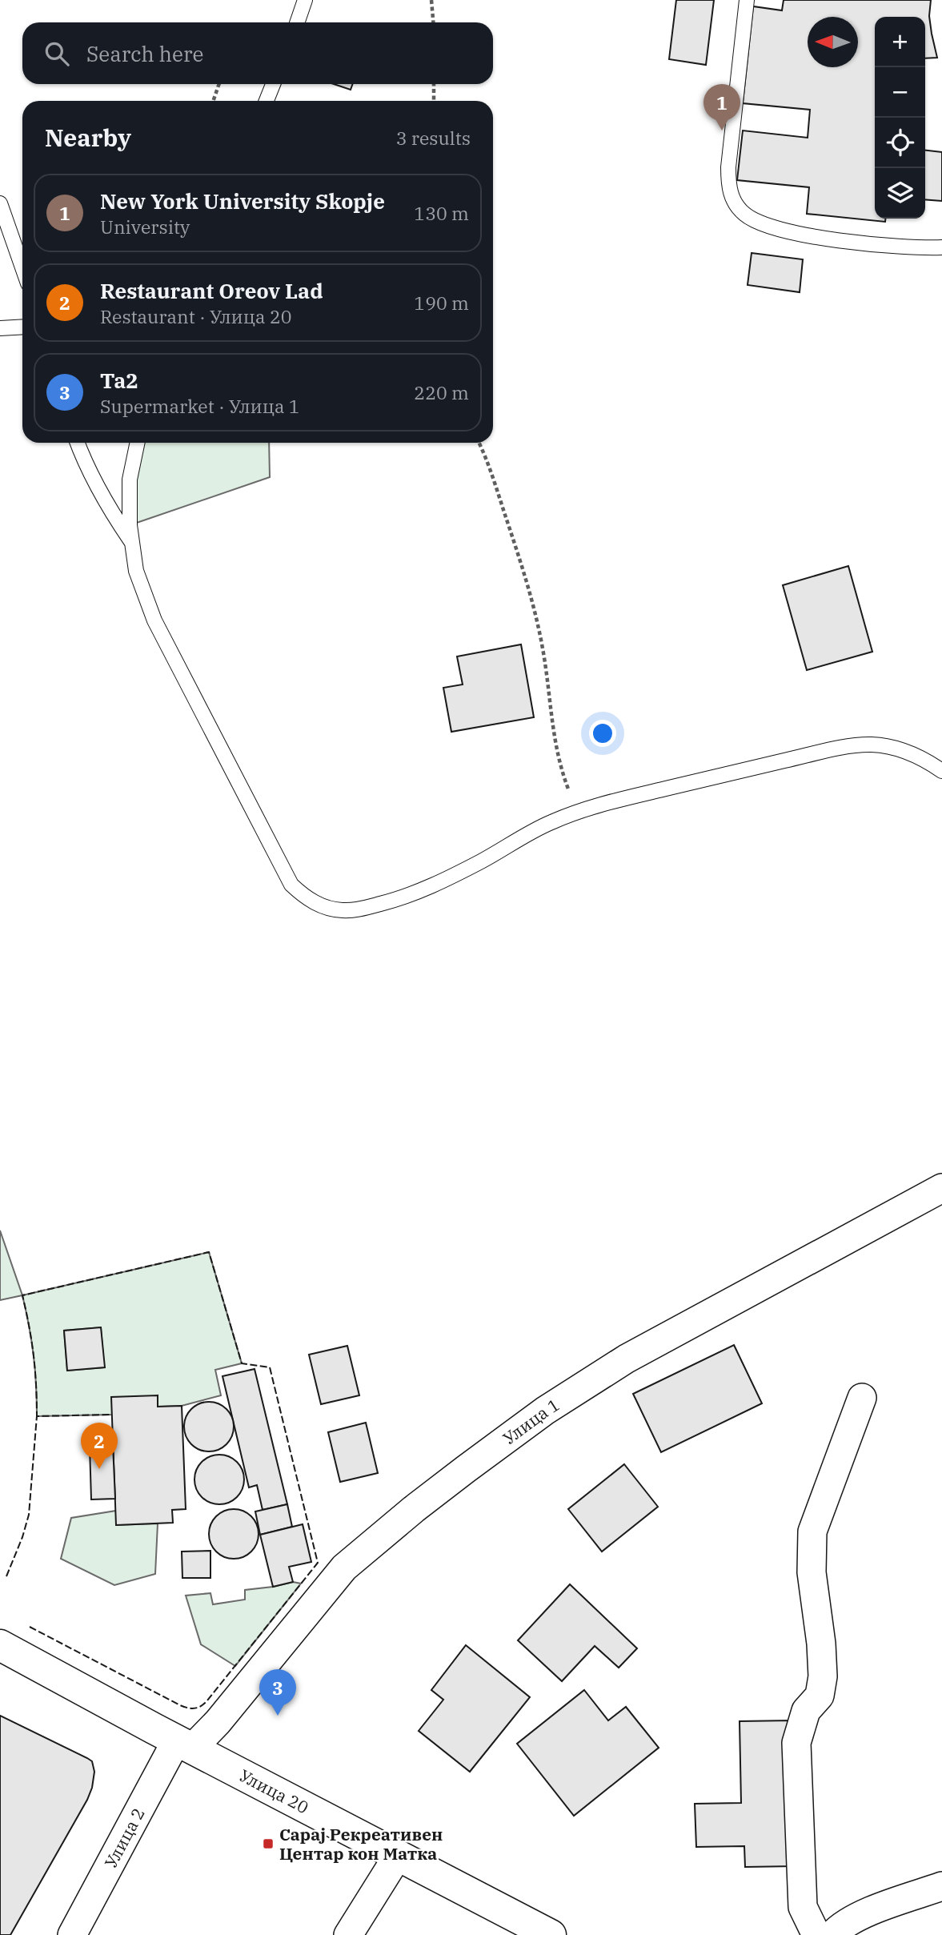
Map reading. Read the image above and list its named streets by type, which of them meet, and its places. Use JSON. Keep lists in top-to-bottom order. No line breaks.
{"streets":{"street":["Улица 1","Улица 20","Улица 2"]},"crossings":[["Улица 1","Улица 20"],["Улица 1","Улица 2"],["Улица 20","Улица 2"]],"places":{"transit":["Сарај Рекреативен Центар кон Матка"]},"north":"left","page":{"map_buttons":["+","−"],"search":"Search here","pins":["1","2","3"],"heading":["Nearby","3 results"],"list":[{"mark":"1","name":"New York University Skopje","note":"University","value":"130 m"},{"mark":"2","name":"Restaurant Oreov Lad","note":"Restaurant · Улица 20","value":"190 m"},{"mark":"3","name":"Ta2","note":"Supermarket · Улица 1","value":"220 m"}]}}
